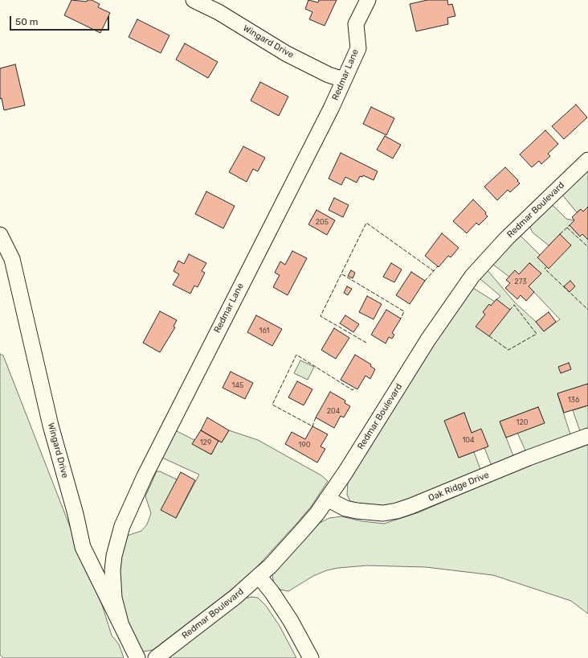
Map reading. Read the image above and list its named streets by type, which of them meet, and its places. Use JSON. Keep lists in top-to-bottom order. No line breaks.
{"streets":{"street":["Wingard Drive","Redmar Lane","Redmar Boulevard","Oak Ridge Drive"]},"crossings":[["Wingard Drive","Redmar Lane"],["Redmar Boulevard","Oak Ridge Drive"]],"house_numbers":["205","273","161","145","136","204","120","104","129","190"],"scale_bar":"50 m"}
